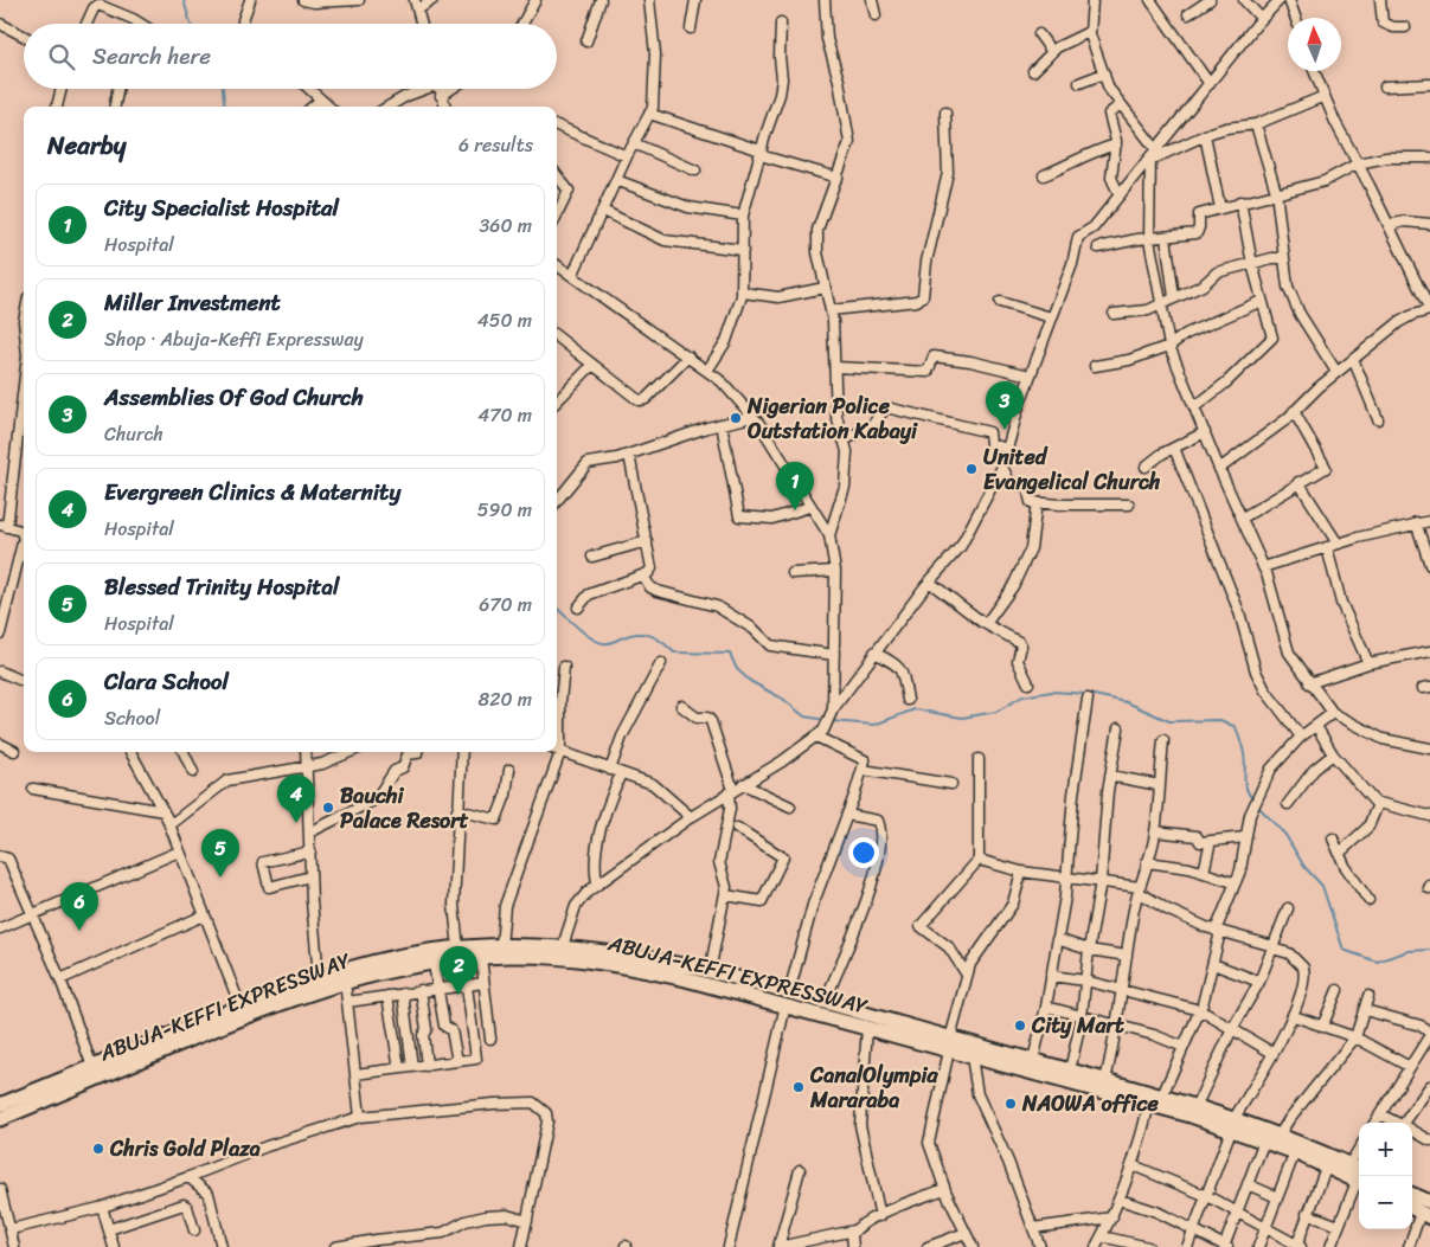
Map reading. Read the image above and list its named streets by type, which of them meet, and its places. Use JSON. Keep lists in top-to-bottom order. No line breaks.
{"streets":{"highway":["ABUJA-KEFFI EXPRESSWAY"]},"places":["Nigerian Police Outstation Kabayi","United Evangelical Church","Bauchi Palace Resort","City Mart","CanalOlympia Mararaba","NAOWA office","Chris Gold Plaza"],"north":"top","page":{"search":"Search here","heading":["Nearby","6 results"],"list":[{"mark":"1","name":"City Specialist Hospital","note":"Hospital","value":"360 m"},{"mark":"2","name":"Miller Investment","note":"Shop · Abuja-Keffi Expressway","value":"450 m"},{"mark":"3","name":"Assemblies Of God Church","note":"Church","value":"470 m"},{"mark":"4","name":"Evergreen Clinics & Maternity","note":"Hospital","value":"590 m"},{"mark":"5","name":"Blessed Trinity Hospital","note":"Hospital","value":"670 m"},{"mark":"6","name":"Clara School","note":"School","value":"820 m"}],"pins":["3","1","4","5","6","2"],"map_buttons":["+","−"]}}
